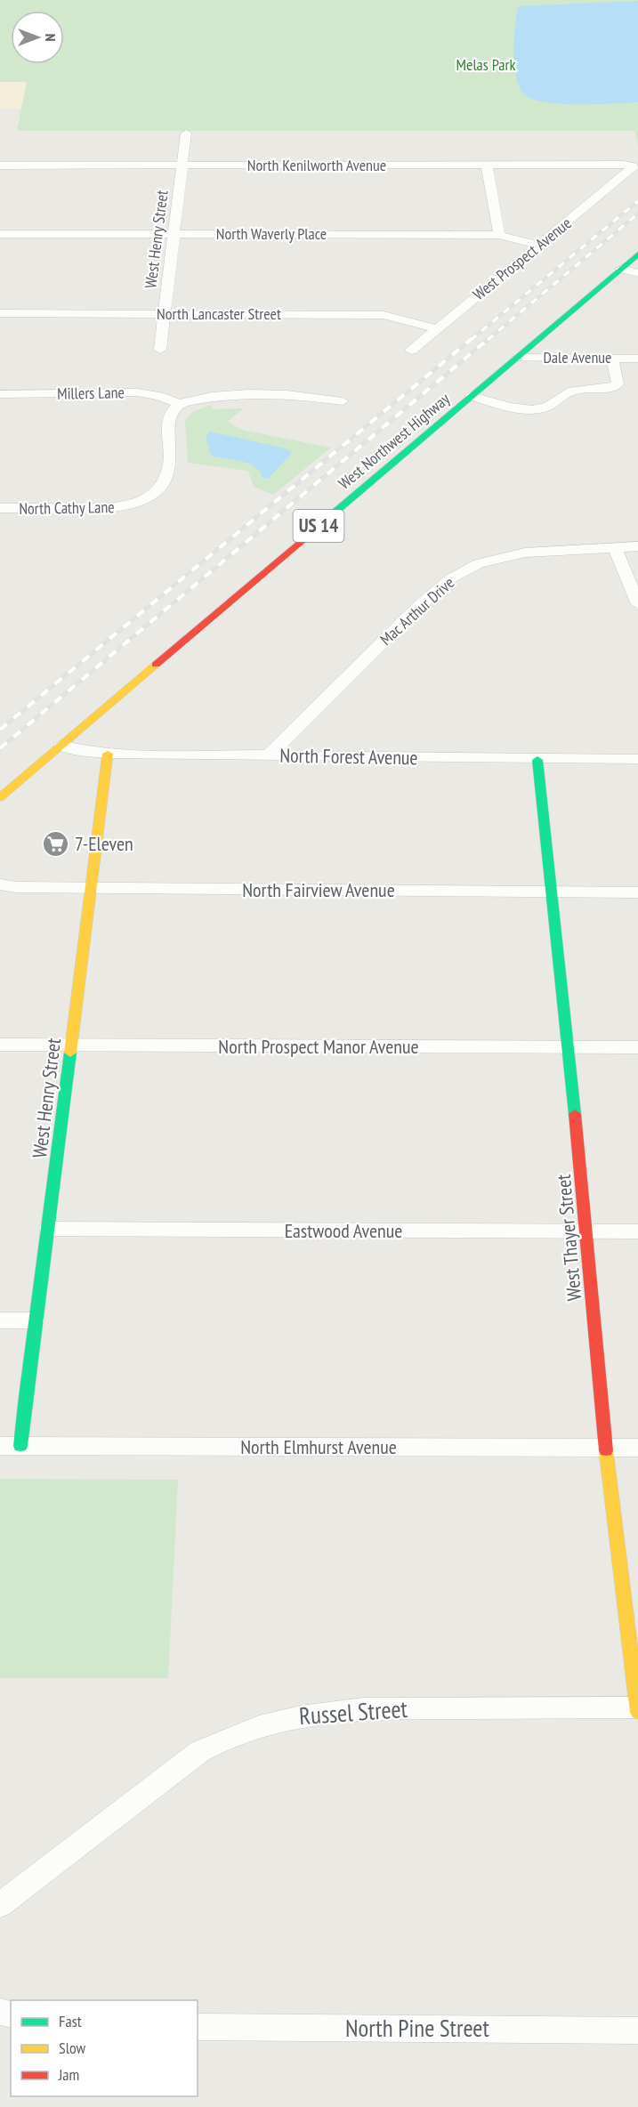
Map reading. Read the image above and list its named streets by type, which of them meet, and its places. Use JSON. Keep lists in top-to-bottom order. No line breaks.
{"streets":{"street":["North Kenilworth Avenue","North Waverly Place","West Henry Street","West Prospect Avenue","North Lancaster Street","Dale Avenue","Millers Lane","West Northwest Highway","North Cathy Lane","US 14","Mac Arthur Drive","North Forest Avenue","North Fairview Avenue","North Prospect Manor Avenue","Eastwood Avenue","West Thayer Street","North Elmhurst Avenue","Russel Street","North Pine Street"]},"crossings":[["North Kenilworth Avenue","West Henry Street"],["North Kenilworth Avenue","West Prospect Avenue"],["North Waverly Place","West Henry Street"],["North Waverly Place","West Prospect Avenue"],["West Henry Street","North Lancaster Street"],["West Henry Street","North Forest Avenue"],["West Henry Street","North Fairview Avenue"],["West Henry Street","North Prospect Manor Avenue"],["West Henry Street","Eastwood Avenue"],["West Henry Street","North Elmhurst Avenue"],["West Prospect Avenue","North Lancaster Street"],["Dale Avenue","West Northwest Highway"],["Millers Lane","North Cathy Lane"],["West Northwest Highway","North Forest Avenue"],["Mac Arthur Drive","North Forest Avenue"],["North Forest Avenue","West Thayer Street"],["North Fairview Avenue","West Thayer Street"],["North Prospect Manor Avenue","West Thayer Street"],["Eastwood Avenue","West Thayer Street"],["West Thayer Street","North Elmhurst Avenue"],["West Thayer Street","Russel Street"]],"parks":["Melas Park"],"places":{"supermarket":["7-Eleven"]},"legend":["Fast","Slow","Jam"],"north":"right"}
